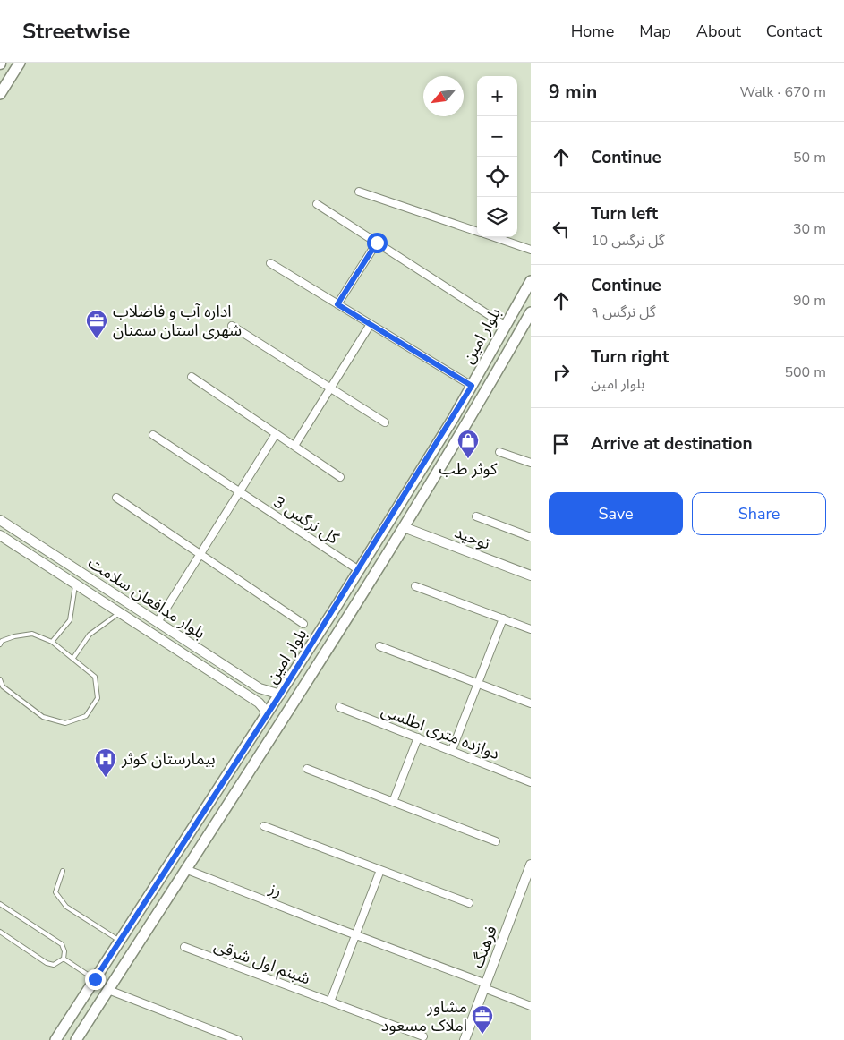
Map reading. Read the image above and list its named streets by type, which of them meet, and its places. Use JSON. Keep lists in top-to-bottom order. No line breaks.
{"streets":{"main road":["بلوار امین"],"street":["گل نرگس 3","توحید","بلوار مدافعان سلامت","دوازده متری اطلسی","رز","فرهنگ","شبنم اول شرقی"]},"crossings":[["بلوار امین","گل نرگس 3"],["بلوار امین","توحید"],["بلوار امین","بلوار مدافعان سلامت"],["بلوار امین","رز"],["رز","فرهنگ"]],"places":{"office":["اداره آب و فاضلاب شهری استان سمنان","مشاور املاک مسعود"],"shop":["کوثر طب"],"hospital":["بیمارستان کوثر"]},"north":"bottom left","page":{"header":"Streetwise","nav":["Home","Map","About","Contact"],"heading":["9 min","Walk · 670 m"],"map_buttons":["+","−"],"list":[["Continue","50 m"],["Turn left","گل نرگس 10","30 m"],["Continue","گل نرگس ۹","90 m"],["Turn right","بلوار امین","500 m"],"Arrive at destination"],"buttons":["Save","Share"]}}
